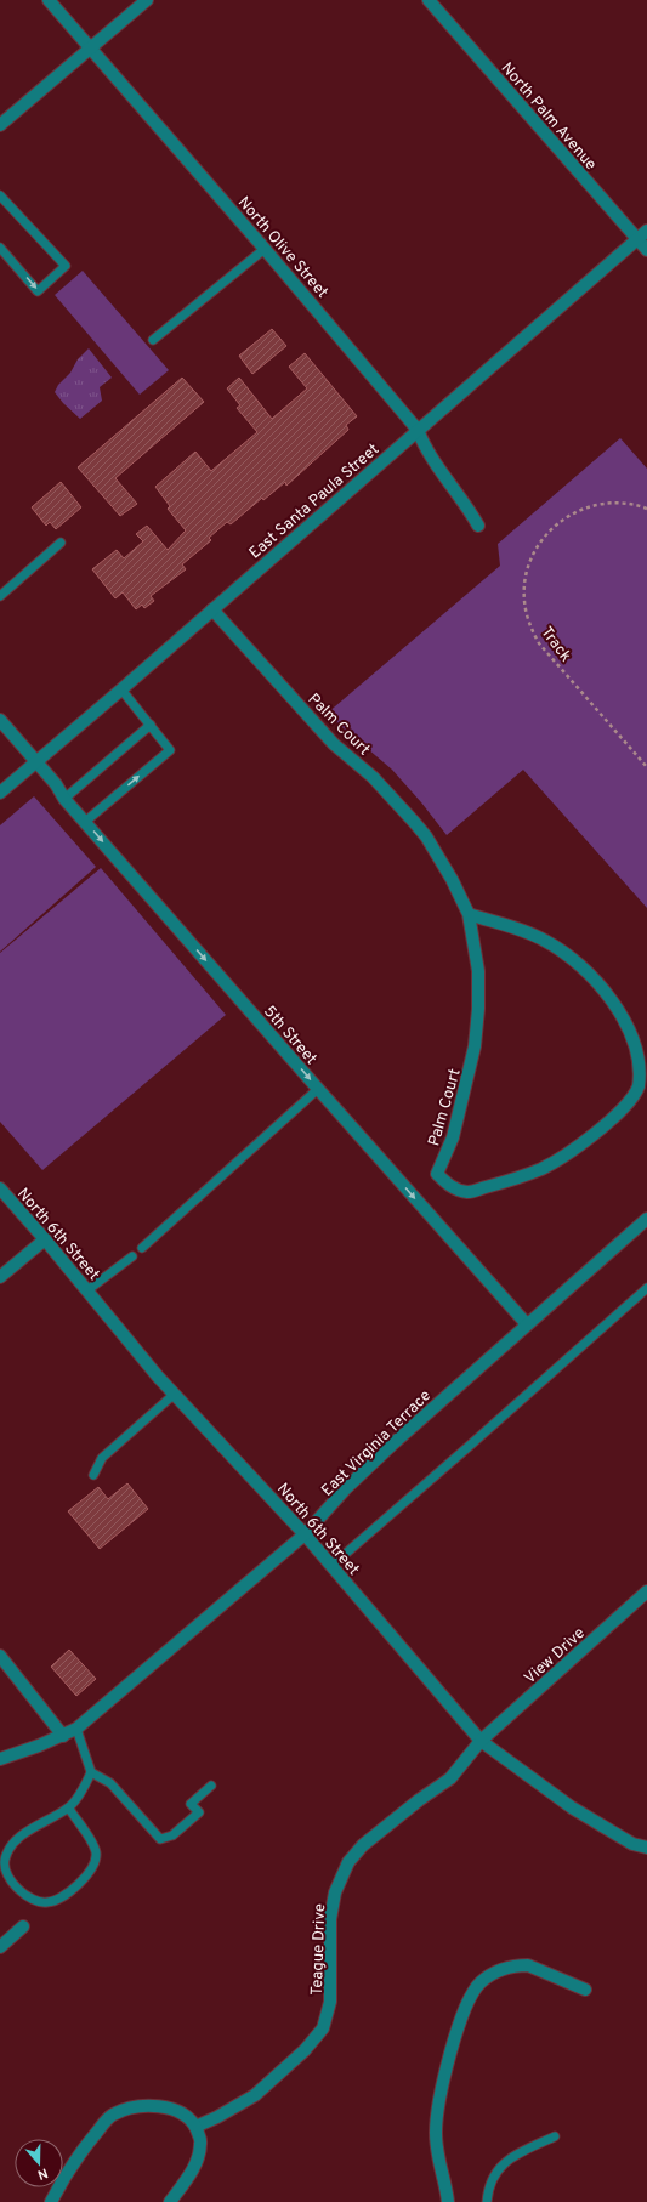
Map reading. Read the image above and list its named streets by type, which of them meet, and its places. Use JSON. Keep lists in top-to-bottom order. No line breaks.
{"streets":{"street":["North Palm Avenue","North Olive Street","East Santa Paula Street","Palm Court","5th Street","North 6th Street","East Virginia Terrace","View Drive","Teague Drive"],"path":["Track"]},"crossings":[["North Palm Avenue","East Santa Paula Street"],["North Olive Street","East Santa Paula Street"],["East Santa Paula Street","Palm Court"],["East Santa Paula Street","5th Street"],["5th Street","East Virginia Terrace"],["North 6th Street","East Virginia Terrace"],["North 6th Street","View Drive"],["North 6th Street","Teague Drive"],["View Drive","Teague Drive"]],"one_way":["5th Street"],"north":"bottom"}
